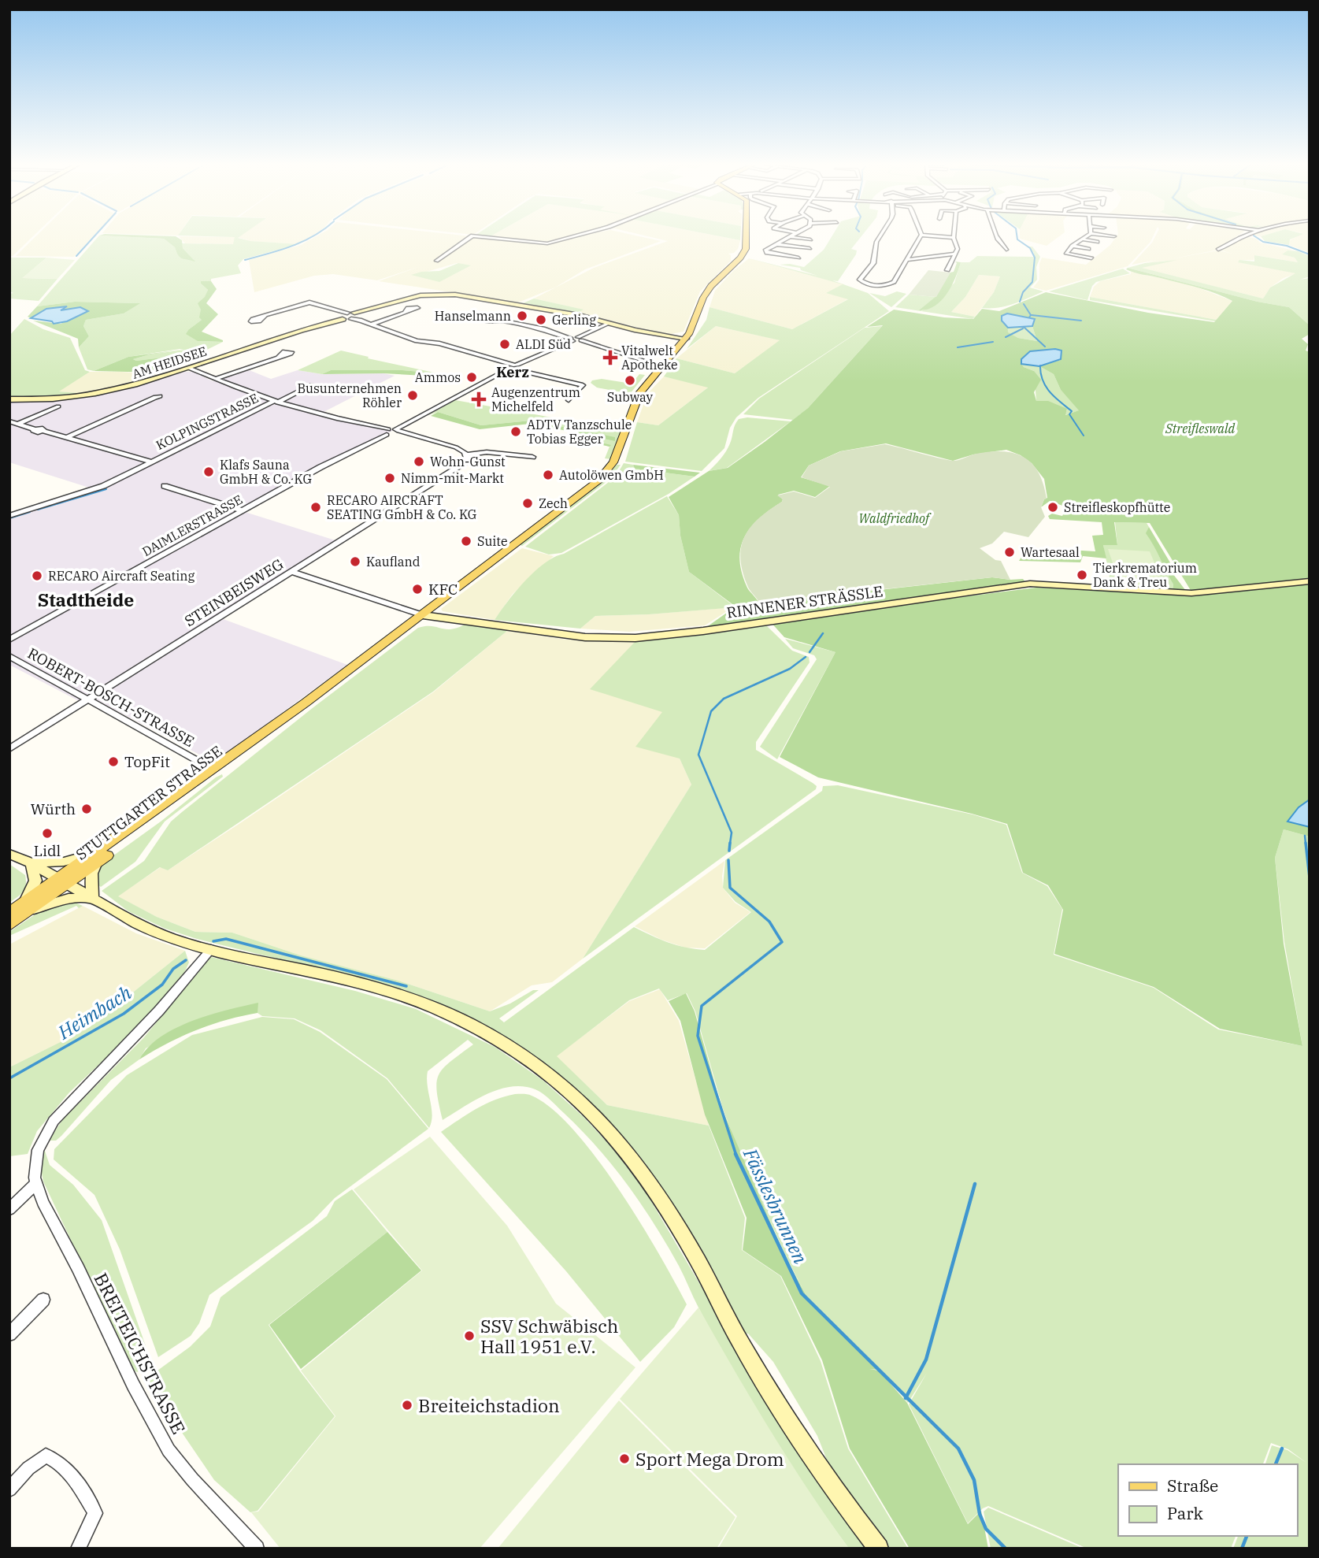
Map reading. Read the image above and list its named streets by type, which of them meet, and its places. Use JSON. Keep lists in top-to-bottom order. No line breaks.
{"streets":{"main road":["AM HEIDSEE","RINNENER STRÄSSLE","STUTTGARTER STRASSE"],"street":["KOLPINGSTRASSE","DAIMLERSTRASSE","STEINBEISWEG","ROBERT-BOSCH-STRASSE","BREITEICHSTRASSE"]},"crossings":[["STEINBEISWEG","ROBERT-BOSCH-STRASSE"],["RINNENER STRÄSSLE","STUTTGARTER STRASSE"]],"districts":["Kerz","Stadtheide"],"water":["Heimbach","Fässlesbrunnen"],"parks":["Streifleswald","Waldfriedhof"],"places":{"other":["Hanselmann","Gerling","ALDI Süd","Ammos","Subway","Busunternehmen Röhler","ADTV Tanzschule Tobias Egger","Wohn-Gunst","Klafs Sauna GmbH & Co. KG","Autolöwen GmbH","Nimm-mit-Markt","Zech","RECARO AIRCRAFT SEATING GmbH & Co. KG","Streifleskopfhütte","Suite","Wartesaal","Kaufland","Tierkrematorium Dank & Treu","RECARO Aircraft Seating","KFC","TopFit","Würth","Lidl","SSV Schwäbisch Hall 1951 e.V.","Breiteichstadion","Sport Mega Drom"],"health":["Vitalwelt Apotheke","Augenzentrum Michelfeld"]},"legend":["Straße","Park"]}
